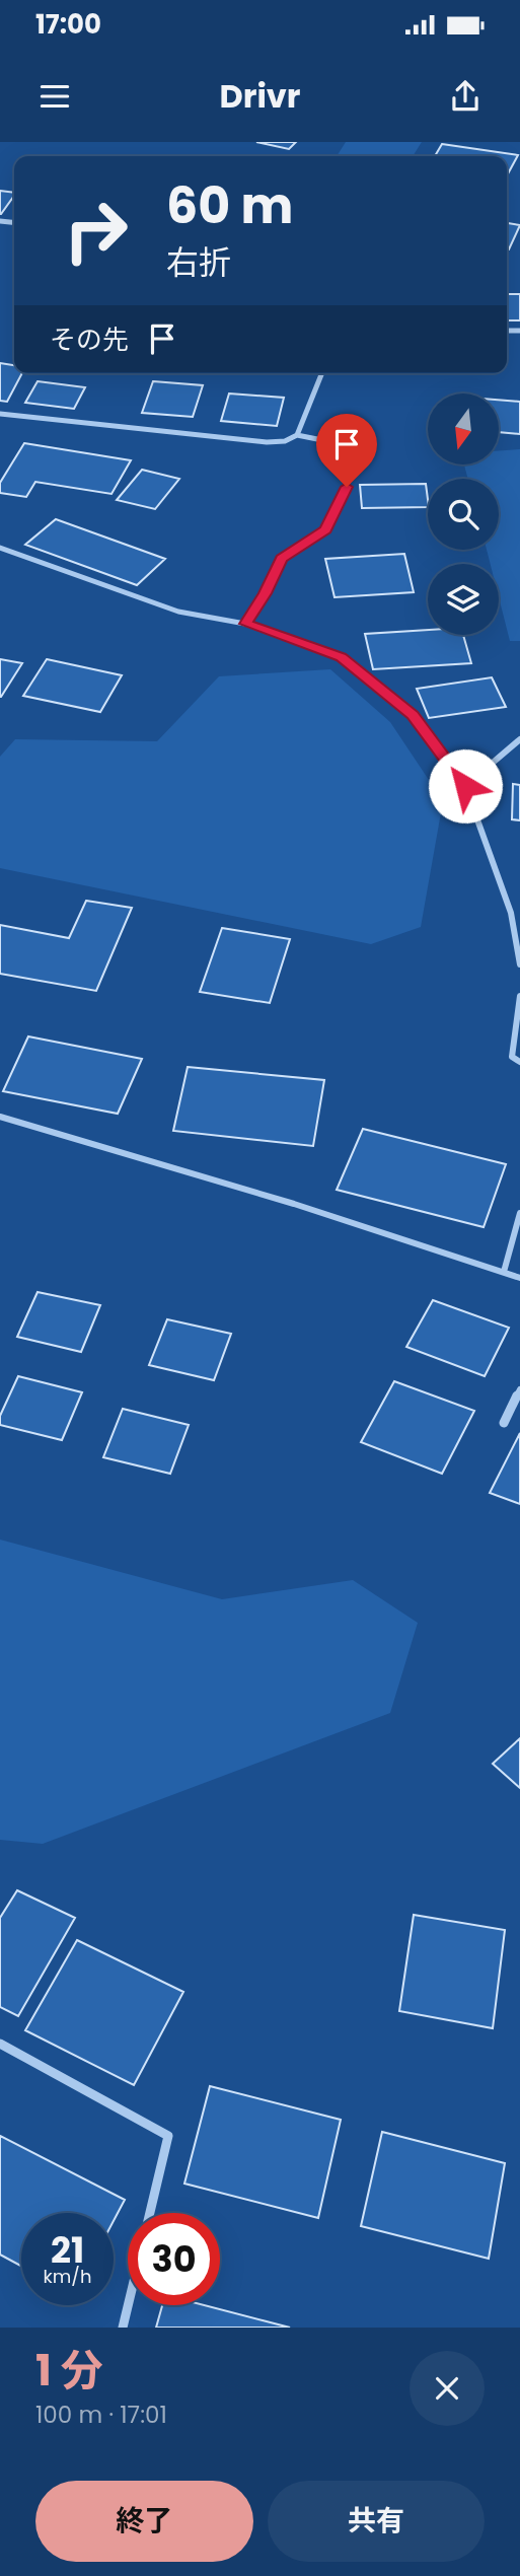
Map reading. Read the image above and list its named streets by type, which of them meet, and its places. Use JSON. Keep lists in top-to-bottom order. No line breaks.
{"north":"bottom","page":{"status":"17:00","header":"Drivr","turn":["60 m","右折"],"then":"その先","speed":"21 km/h","limit":"30","heading":["1 分","100 m · 17:01"],"buttons":["終了","共有"]}}
